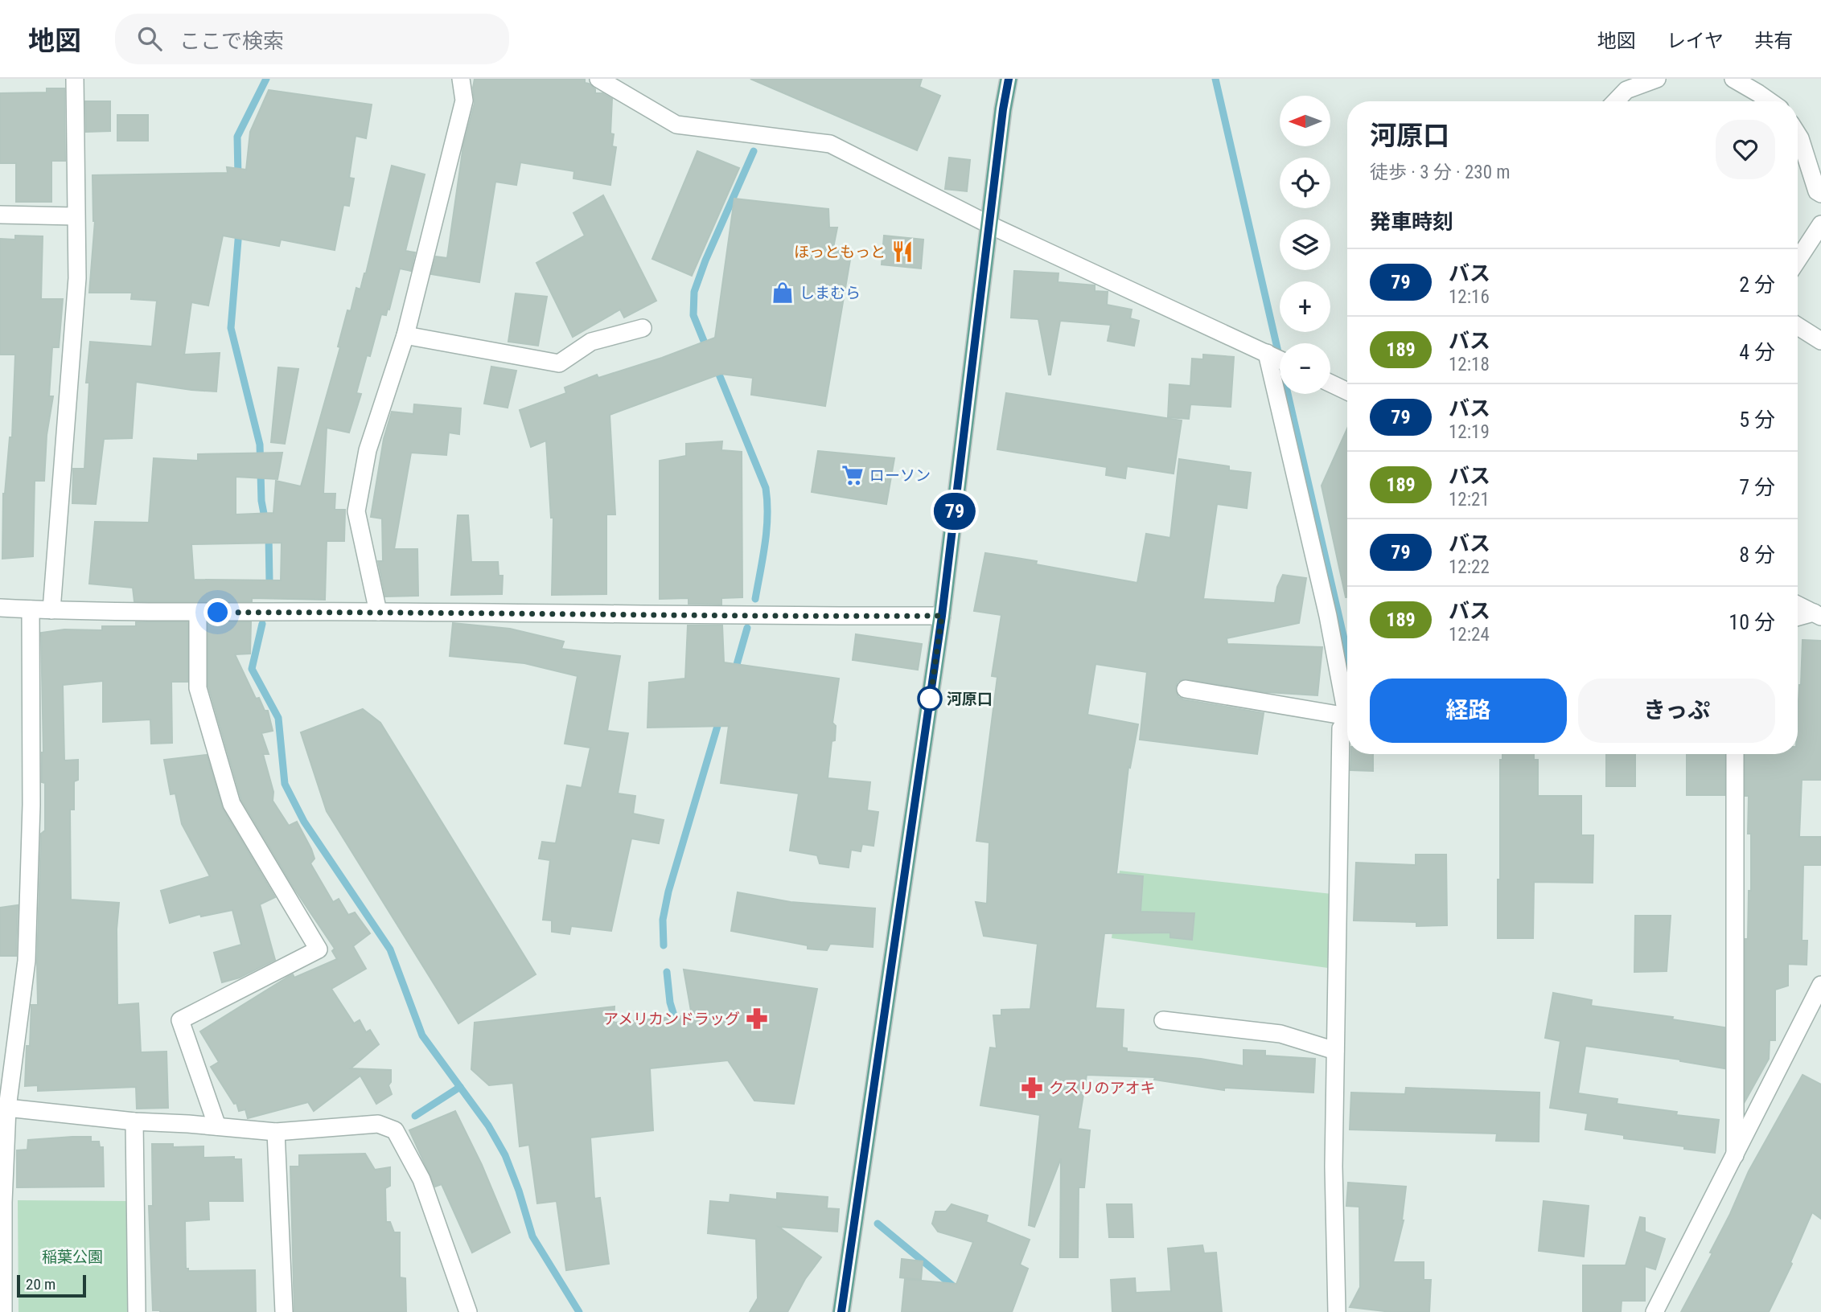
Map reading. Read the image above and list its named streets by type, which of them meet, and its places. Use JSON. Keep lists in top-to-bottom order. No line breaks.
{"parks":["稲葉公園"],"places":{"restaurant":["ほっともっと"],"shop":["しまむら"],"supermarket":["ローソン"],"other":["河原口"],"pharmacy":["アメリカンドラッグ","クスリのアオキ"]},"lines":["bus line 79"],"scale_bar":"20 m","north":"left","page":{"header":"地図","search":"ここで検索","nav":["地図","レイヤ","共有"],"on_map":"79","map_buttons":["+","−"],"heading":[["河原口","徒歩 · 3 分 · 230 m"],"発車時刻"],"list":[{"mark":"79","name":"バス","note":"12:16","value":"2 分"},{"mark":"189","name":"バス","note":"12:18","value":"4 分"},{"mark":"79","name":"バス","note":"12:19","value":"5 分"},{"mark":"189","name":"バス","note":"12:21","value":"7 分"},{"mark":"79","name":"バス","note":"12:22","value":"8 分"},{"mark":"189","name":"バス","note":"12:24","value":"10 分"}],"buttons":["経路","きっぷ"],"scale":"20 m"}}
